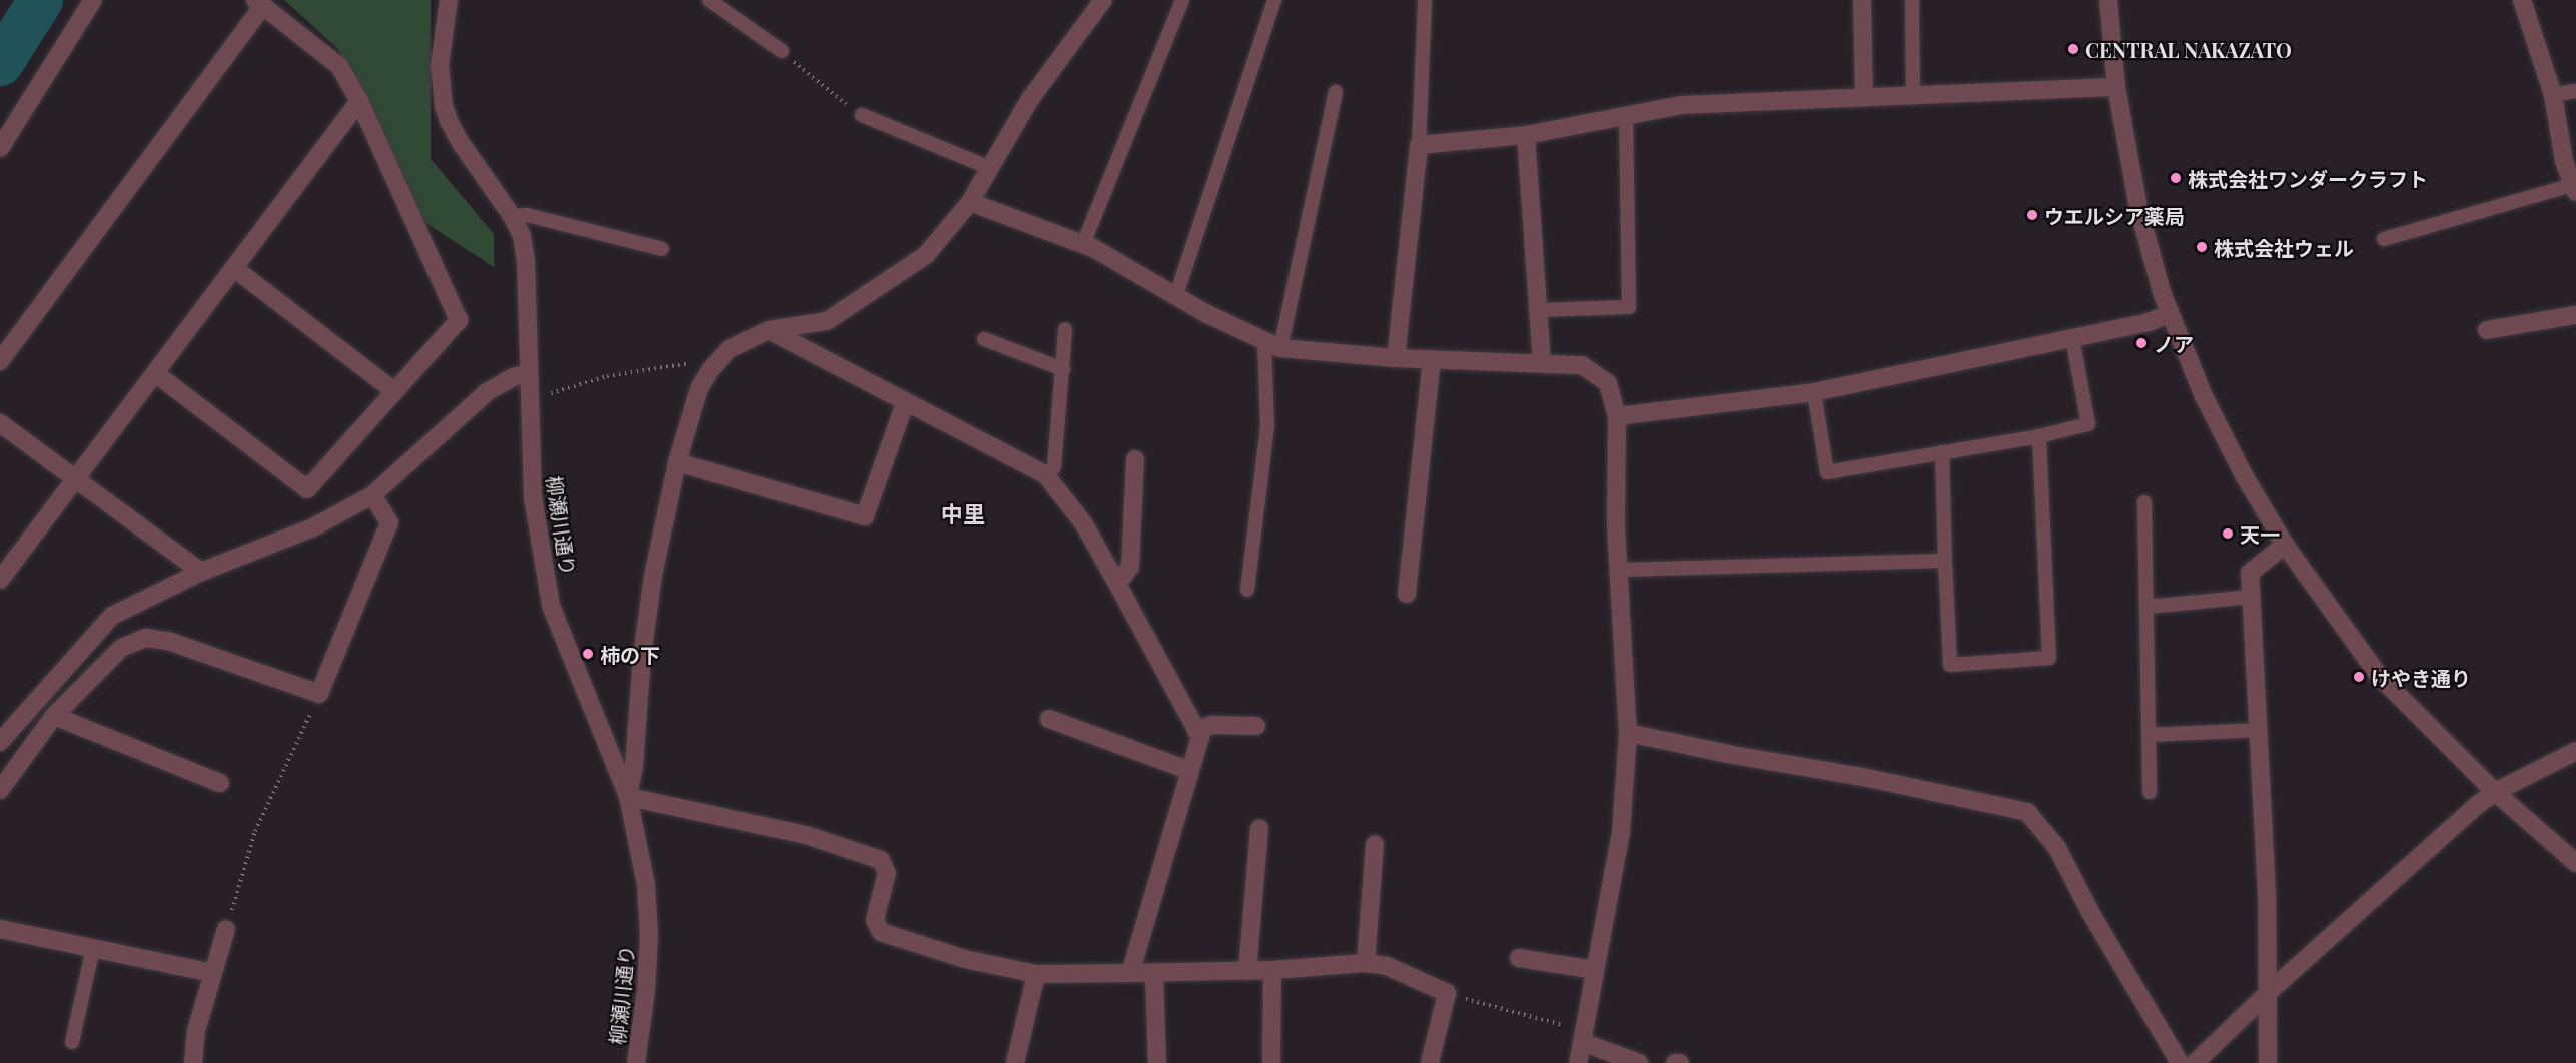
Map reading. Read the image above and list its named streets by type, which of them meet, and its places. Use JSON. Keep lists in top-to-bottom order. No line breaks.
{"streets":{"street":["柳瀬川通り"]},"districts":["中里"],"places":["CENTRAL NAKAZATO","株式会社ワンダークラフト","ウエルシア薬局","株式会社ウェル","ノア","天一","柿の下","けやき通り"]}
